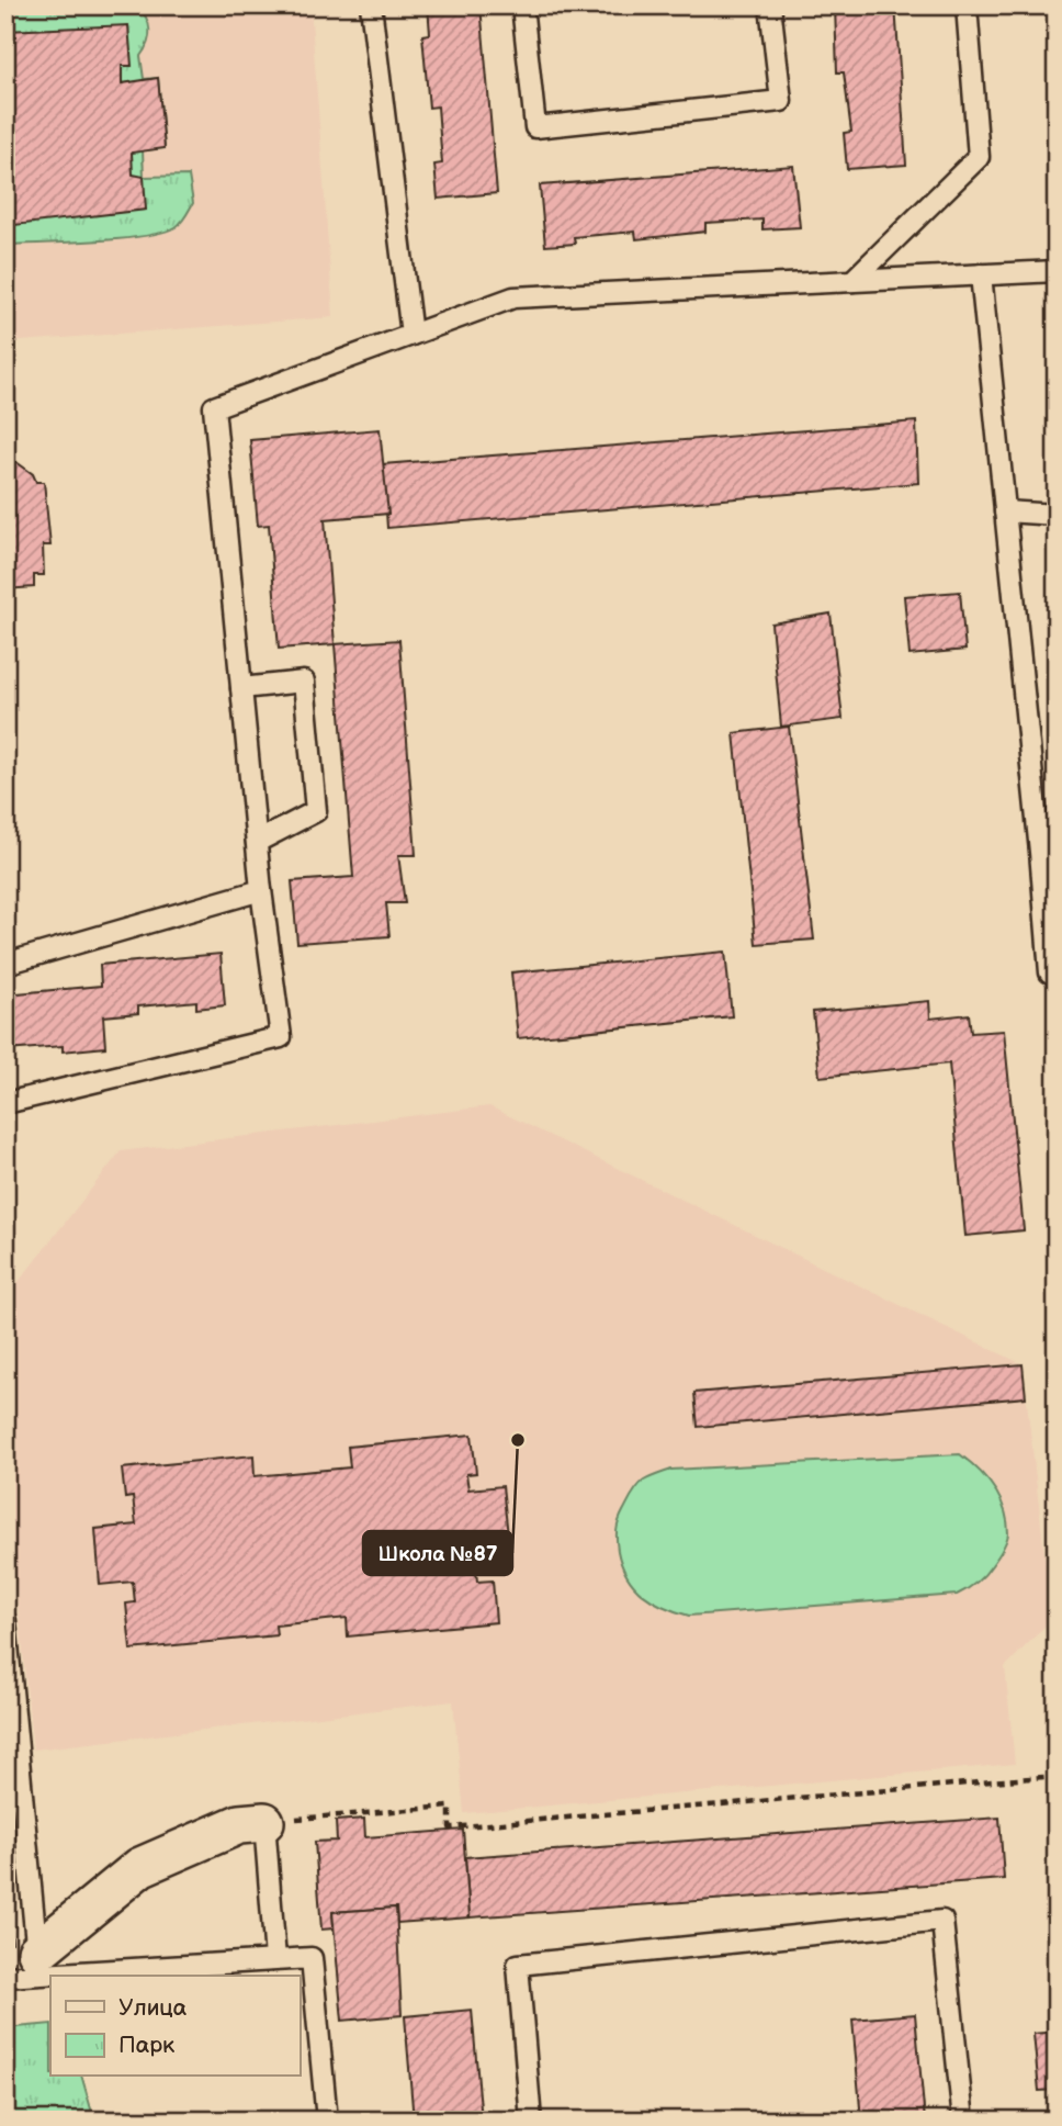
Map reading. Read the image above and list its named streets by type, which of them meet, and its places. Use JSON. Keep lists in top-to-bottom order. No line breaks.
{"places":["Школа №87"],"legend":["Улица","Парк"]}
